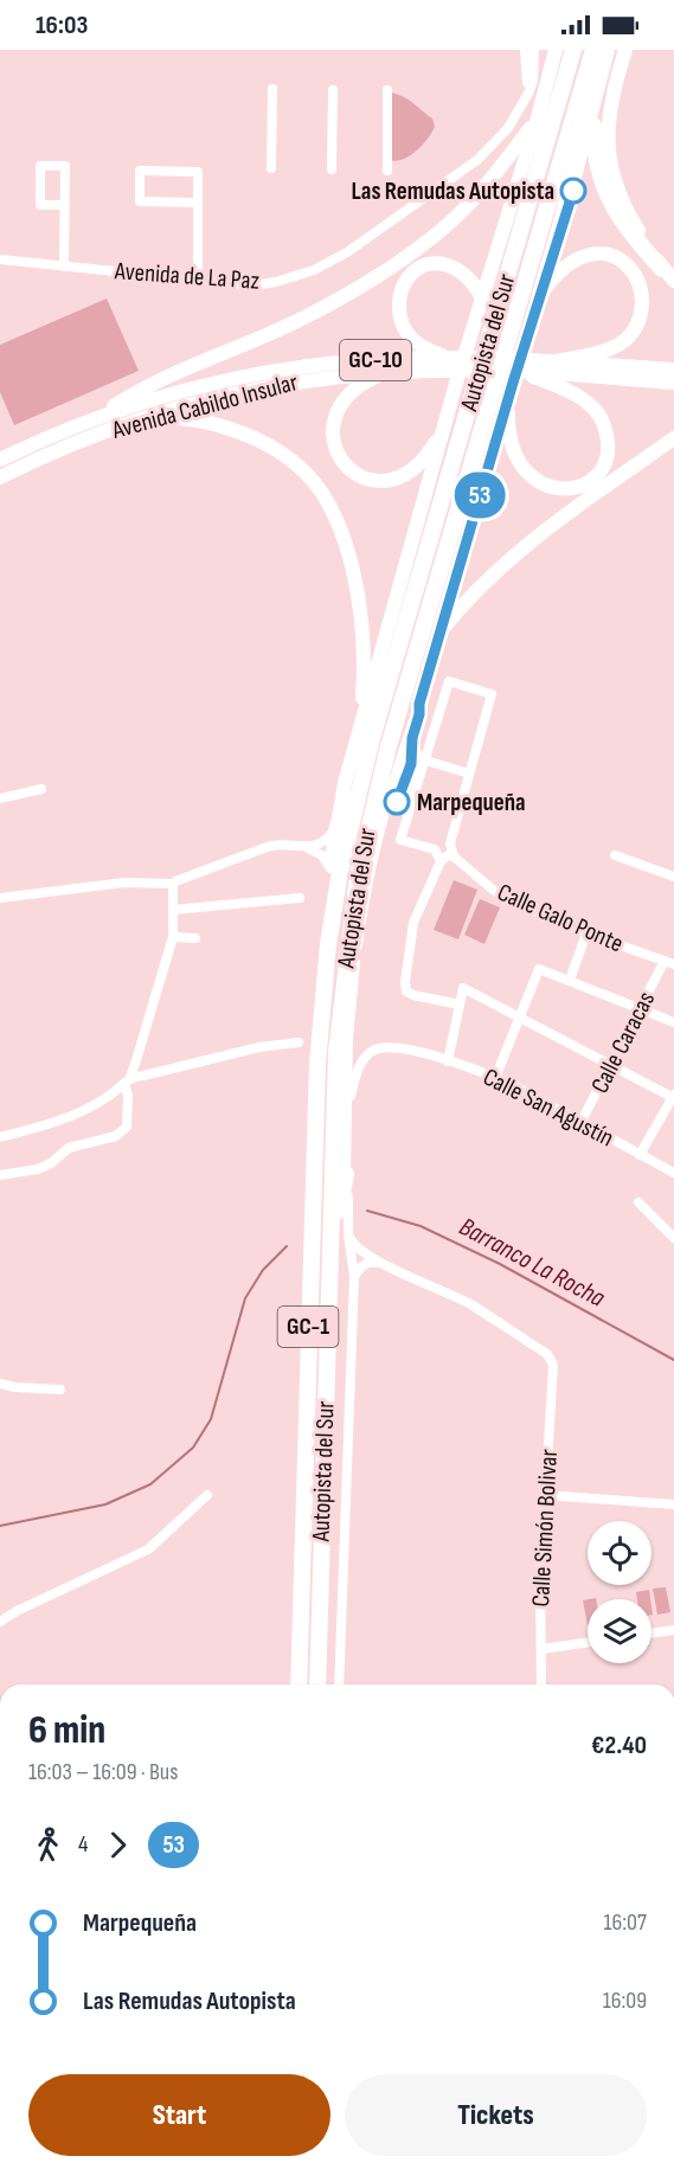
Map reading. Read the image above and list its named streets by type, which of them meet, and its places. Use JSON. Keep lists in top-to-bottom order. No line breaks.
{"streets":{"highway":["Autopista del Sur","GC-1"],"main road":["GC-10","Avenida Cabildo Insular"],"street":["Avenida de La Paz","Calle Galo Ponte","Calle Caracas","Calle San Agustín","Calle Simón Bolivar"]},"crossings":[["Autopista del Sur","Avenida Cabildo Insular"],["Calle Galo Ponte","Calle Caracas"],["Calle Caracas","Calle San Agustín"]],"water":["Barranco La Rocha"],"places":["Las Remudas Autopista","Marpequeña"],"lines":["bus line 53"],"page":{"status":"16:03","on_map":"53","heading":["6 min","16:03 – 16:09 · Bus","€2.40"],"legs":["4","53"],"list":[{"name":"Marpequeña","value":"16:07"},{"name":"Las Remudas Autopista","value":"16:09"}],"buttons":["Start","Tickets"]}}
